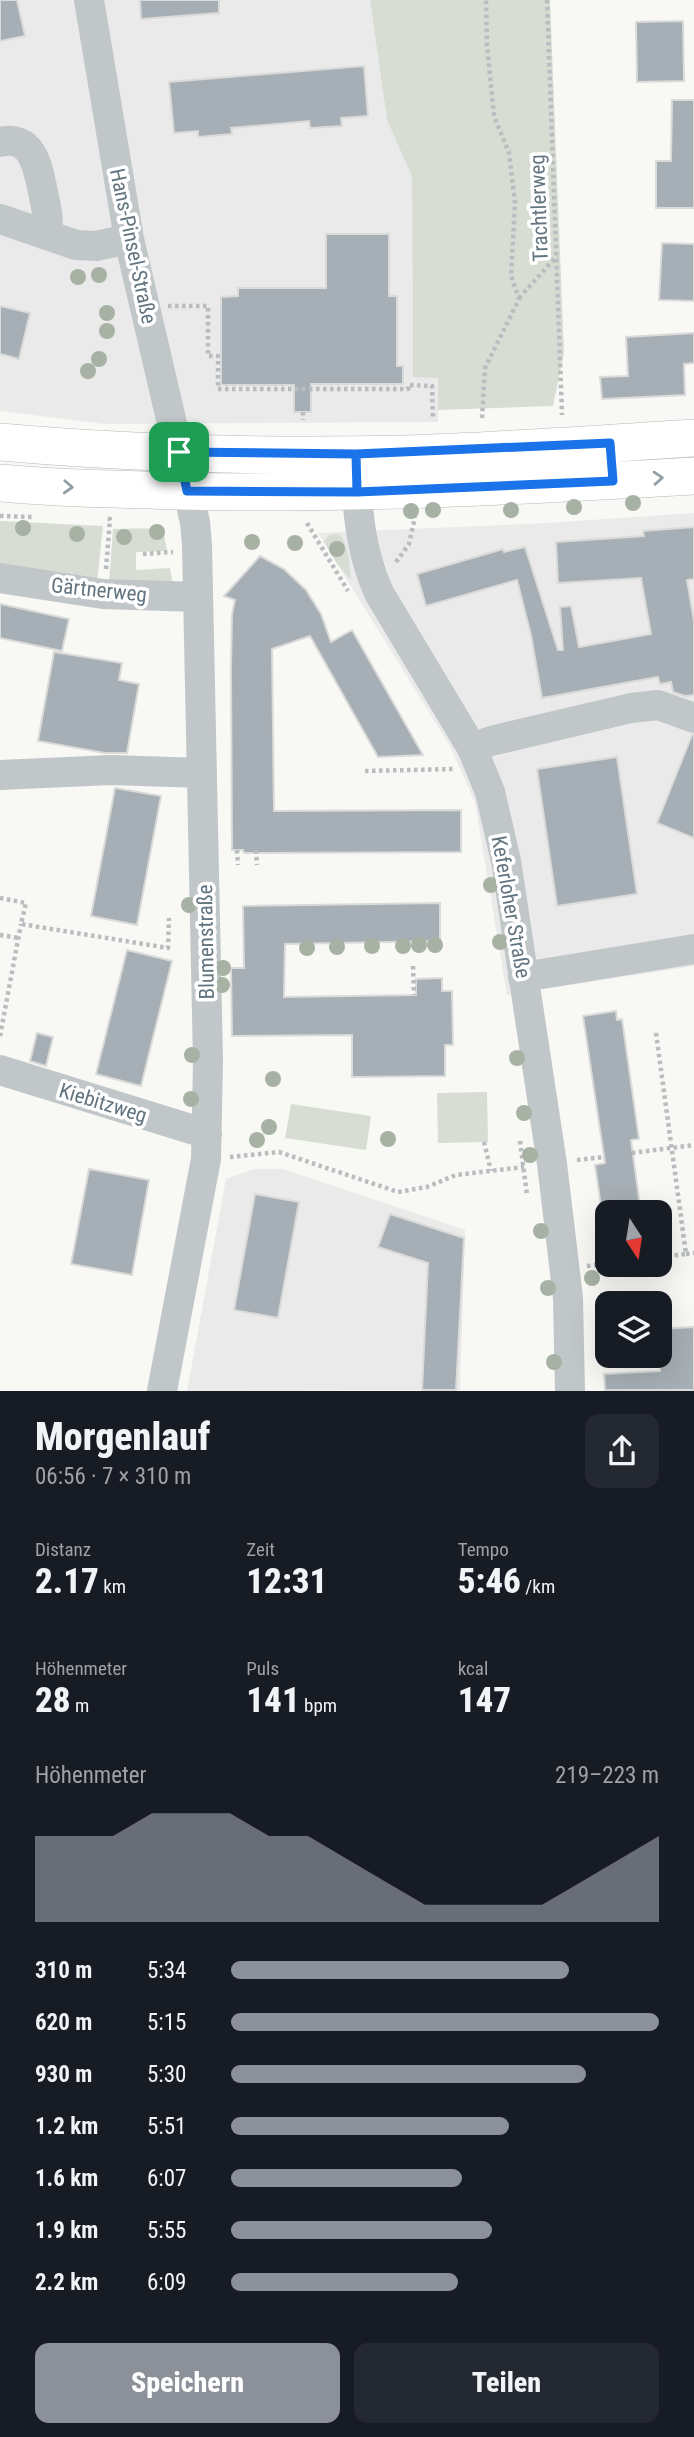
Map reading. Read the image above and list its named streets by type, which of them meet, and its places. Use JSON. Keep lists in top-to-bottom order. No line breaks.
{"streets":{"street":["Hans-Pinsel-Straße","Gärtnerweg","Keferloher Straße","Blumenstraße","Kiebitzweg"],"path":["Trachtlerweg"]},"crossings":[["Hans-Pinsel-Straße","Blumenstraße"],["Gärtnerweg","Blumenstraße"],["Blumenstraße","Kiebitzweg"]],"north":"bottom","page":{"heading":["Morgenlauf","06:56 · 7 × 310 m"],"stats":[["Distanz","2.17 km"],["Zeit","12:31"],["Tempo","5:46 /km"],["Höhenmeter","28 m"],["Puls","141 bpm"],["kcal","147"]],"chart":["Höhenmeter","219–223 m"],"list":[{"name":"310 m","note":"5:34"},{"name":"620 m","note":"5:15"},{"name":"930 m","note":"5:30"},{"name":"1.2 km","note":"5:51"},{"name":"1.6 km","note":"6:07"},{"name":"1.9 km","note":"5:55"},{"name":"2.2 km","note":"6:09"}],"buttons":["Speichern","Teilen"]}}
